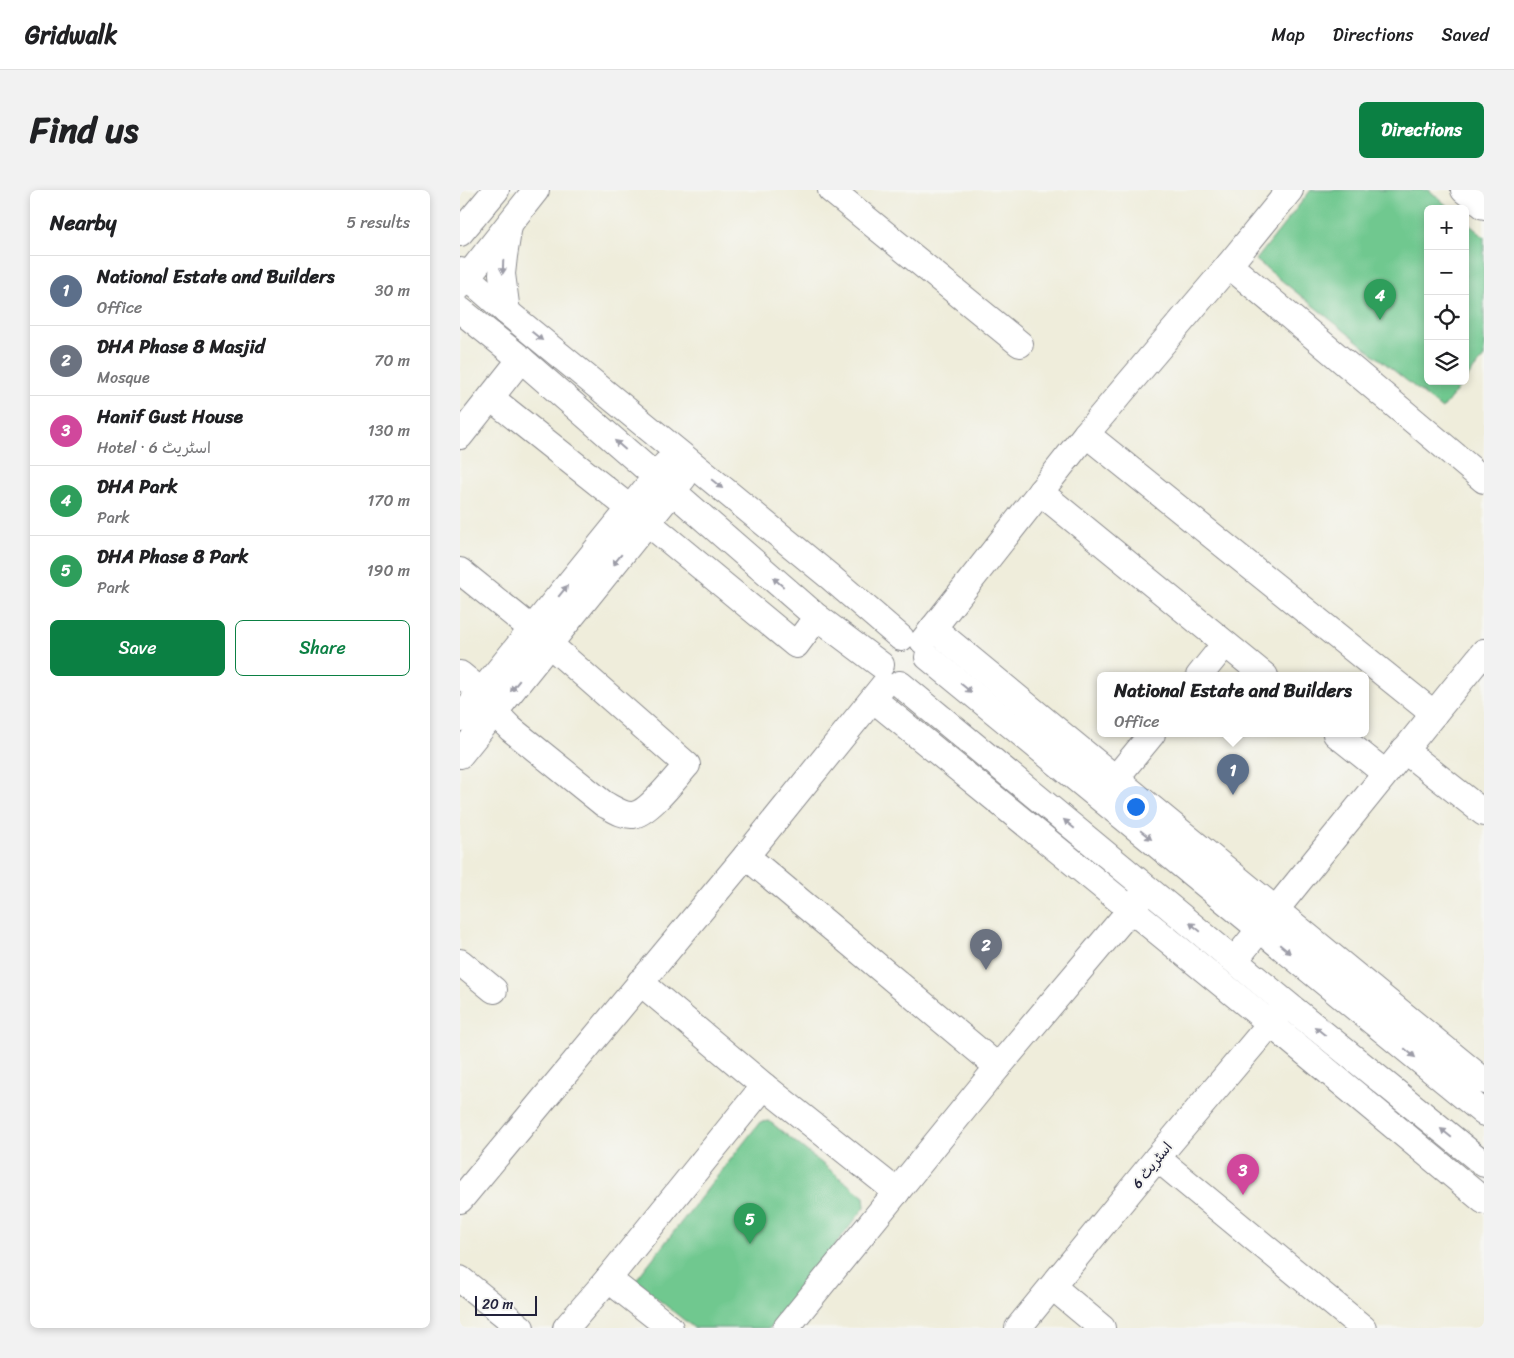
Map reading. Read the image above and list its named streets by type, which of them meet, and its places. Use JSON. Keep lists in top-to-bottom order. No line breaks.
{"streets":{"street":["اسٹریٹ 6"]},"scale_bar":"20 m","page":{"header":"Gridwalk","nav":["Map","Directions","Saved"],"title":"Find us","buttons":["Directions",["Save","Share"]],"heading":["Nearby","5 results"],"map_buttons":["+","−"],"list":[{"mark":"1","name":"National Estate and Builders","note":"Office","value":"30 m"},{"mark":"2","name":"DHA Phase 8 Masjid","note":"Mosque","value":"70 m"},{"mark":"3","name":"Hanif Gust House","note":"Hotel · اسٹریٹ 6","value":"130 m"},{"mark":"4","name":"DHA Park","note":"Park","value":"170 m"},{"mark":"5","name":"DHA Phase 8 Park","note":"Park","value":"190 m"}],"pins":["4","1","2","3","5"],"popup":["National Estate and Builders","Office"],"scale":"20 m"}}
